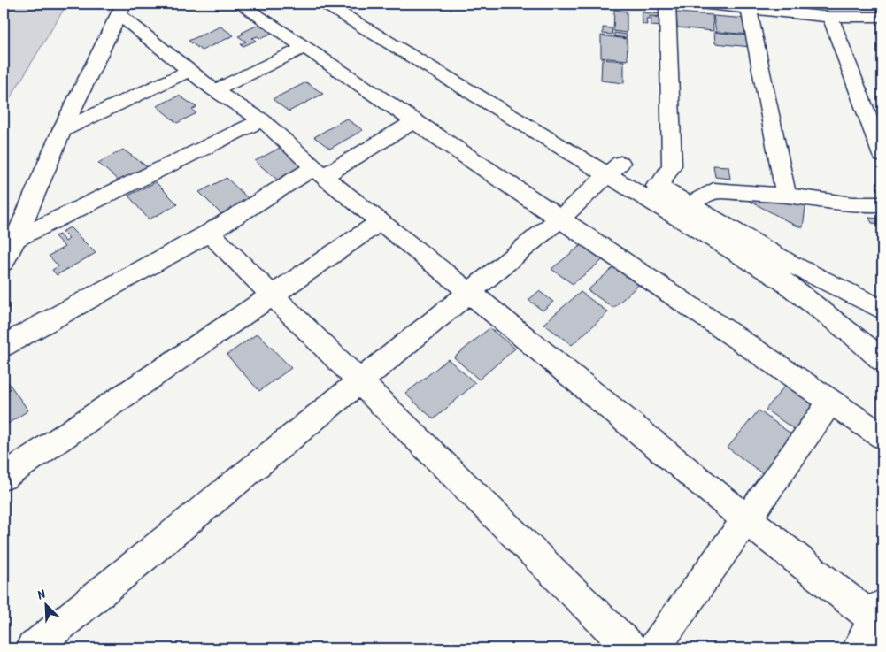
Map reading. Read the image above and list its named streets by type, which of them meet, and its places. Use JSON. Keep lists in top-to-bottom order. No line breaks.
{"north":"top left"}
